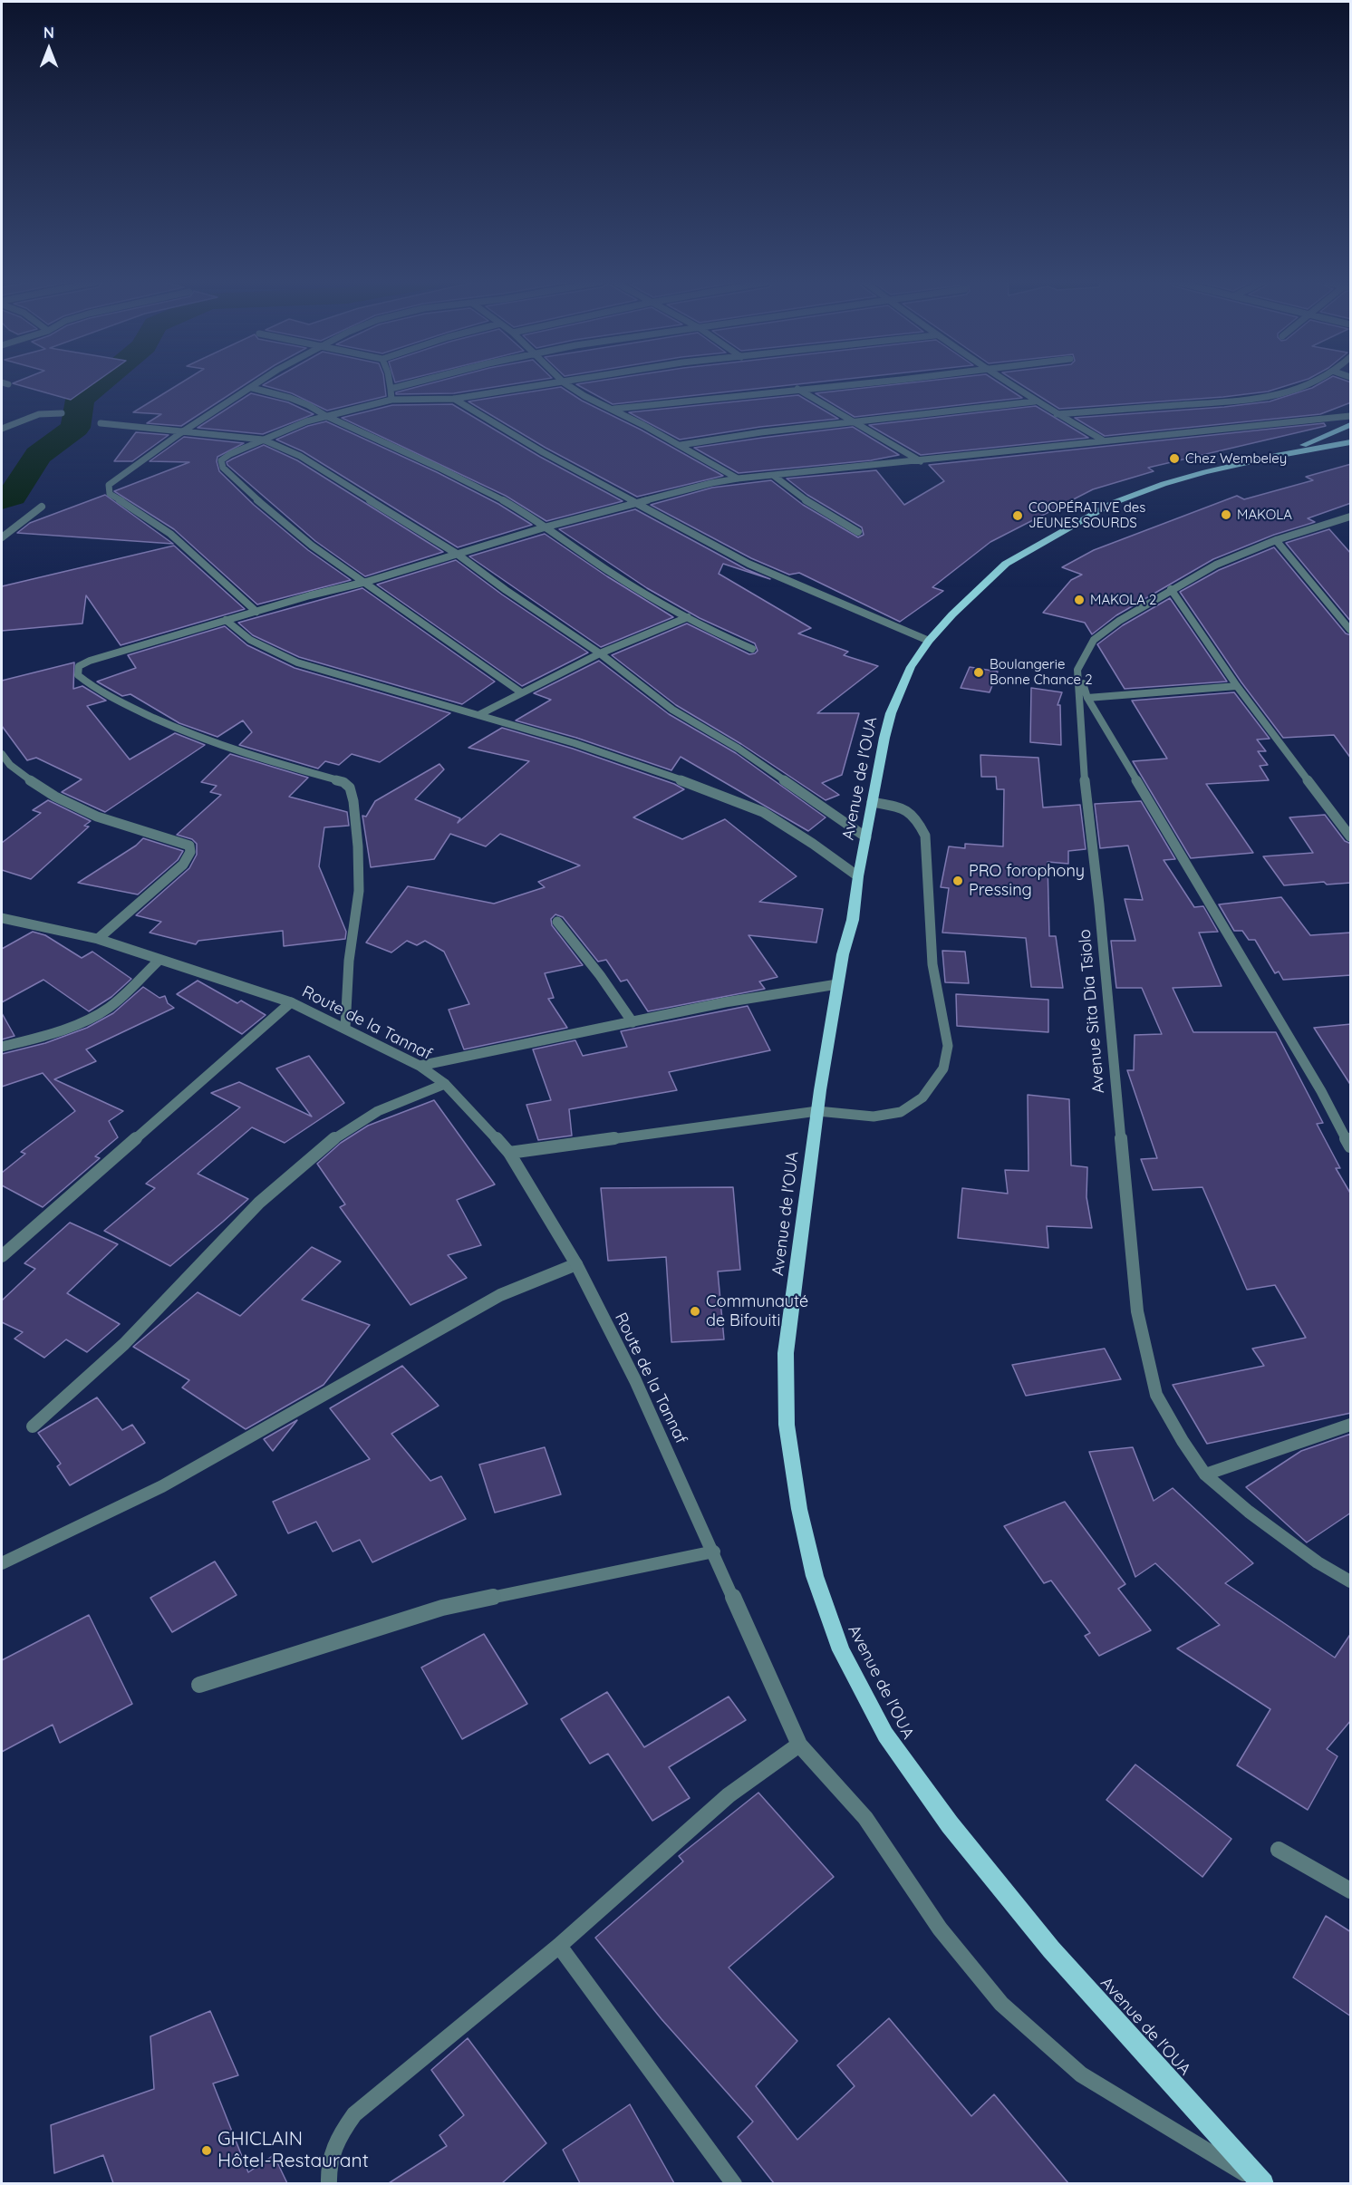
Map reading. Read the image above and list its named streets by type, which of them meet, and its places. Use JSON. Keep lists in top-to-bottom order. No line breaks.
{"streets":{"main road":["Avenue de l'OUA"],"street":["Avenue Sita Dia Tsiolo","Route de la Tannaf"]},"crossings":[["Avenue de l'OUA","Route de la Tannaf"]],"places":["Chez Wembeley","MAKOLA","COOPÉRATIVE des JEUNES SOURDS","MAKOLA 2","Boulangerie Bonne Chance 2","PRO forophony Pressing","Communauté de Bifouiti","GHICLAIN Hôtel-Restaurant"],"north":"top"}
